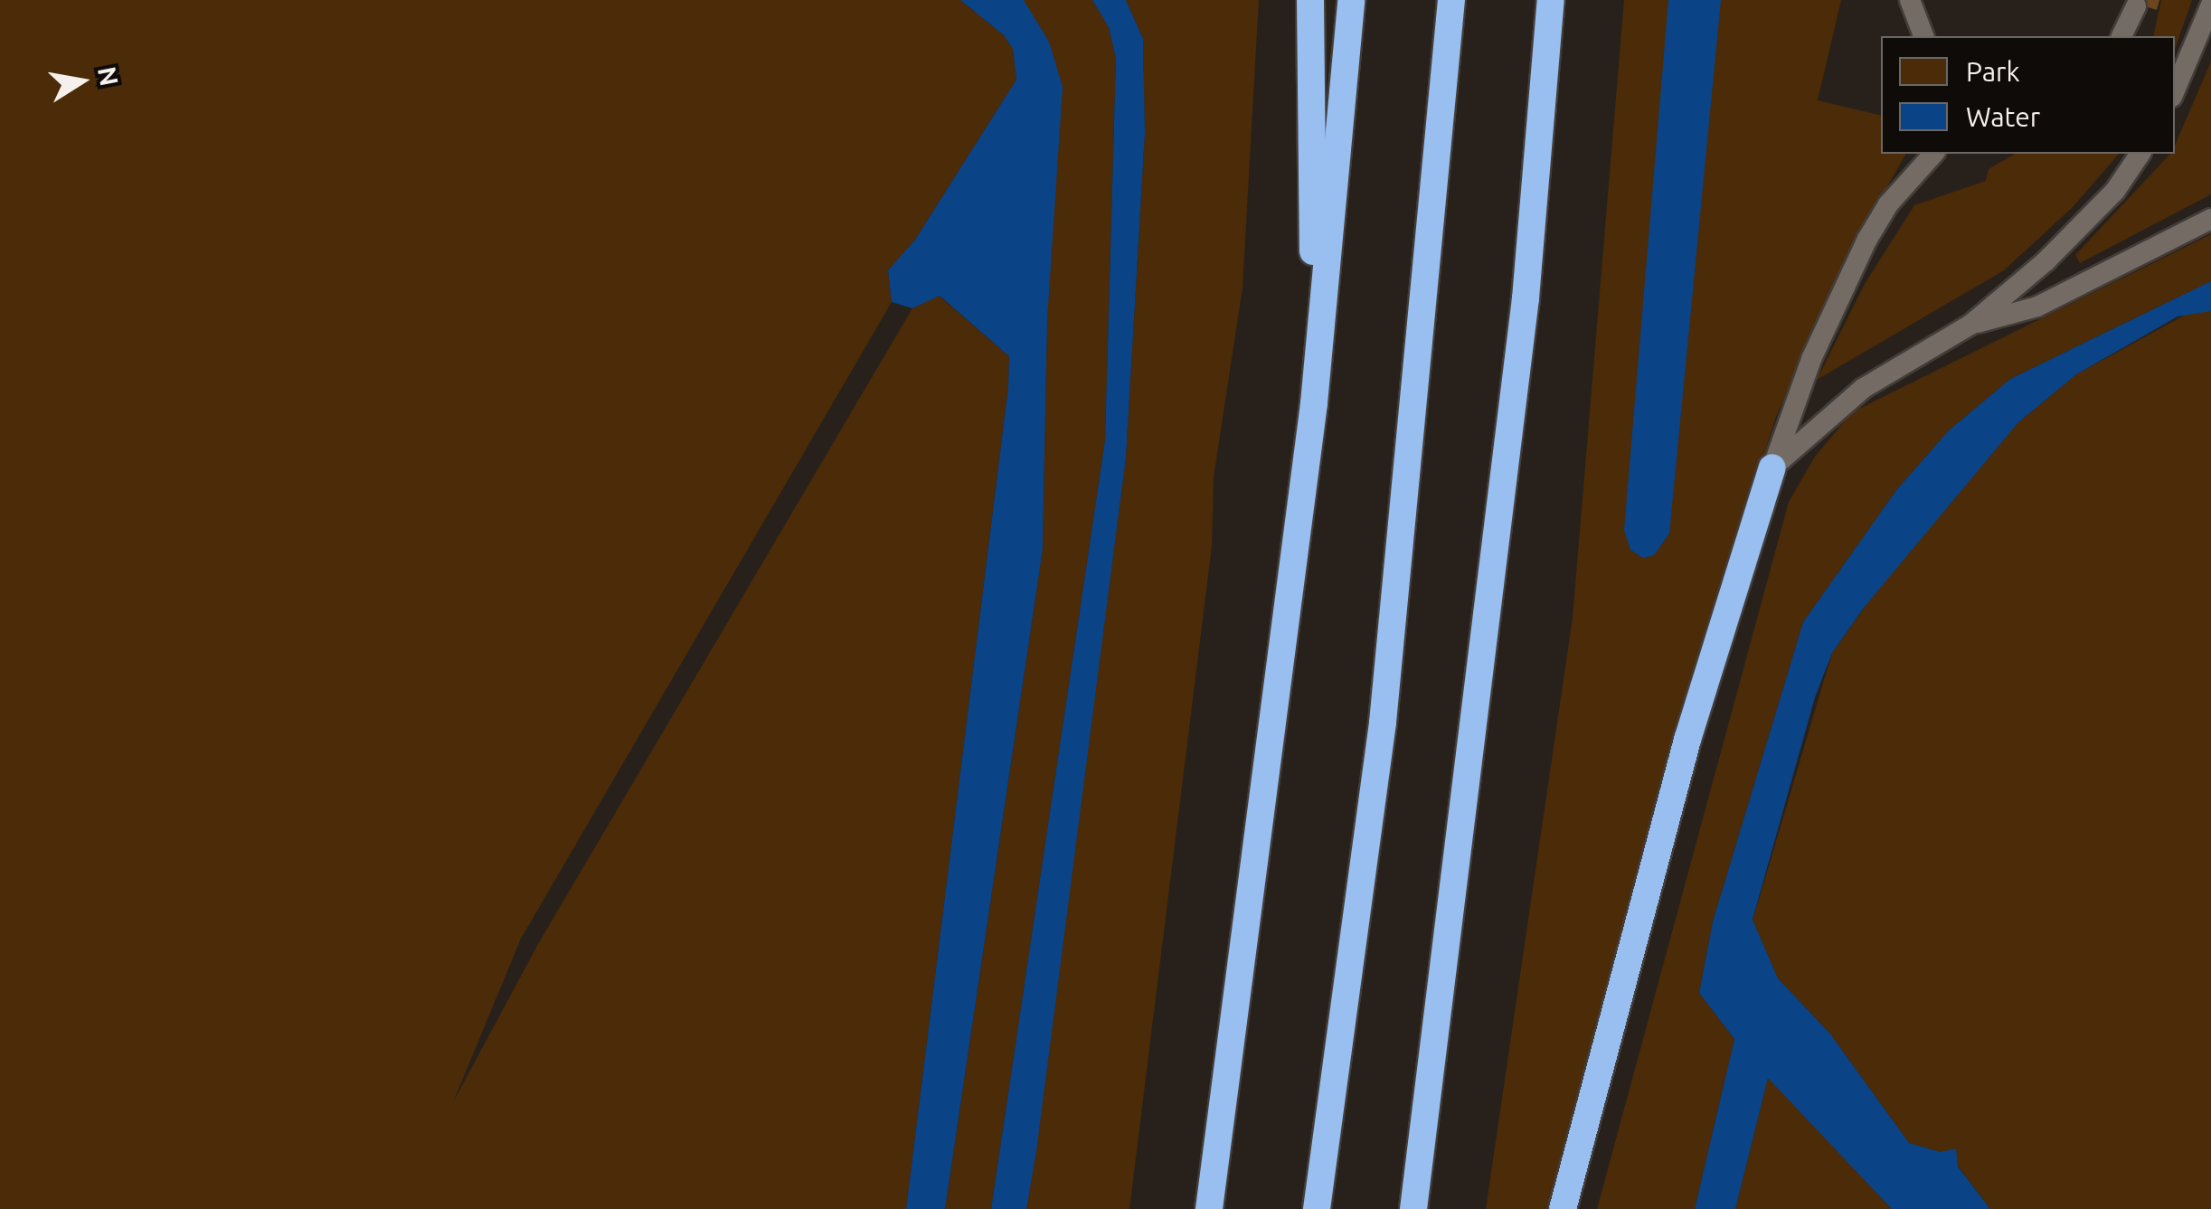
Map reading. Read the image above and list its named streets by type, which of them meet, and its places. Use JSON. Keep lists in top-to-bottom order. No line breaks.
{"legend":["Park","Water"],"north":"right"}
